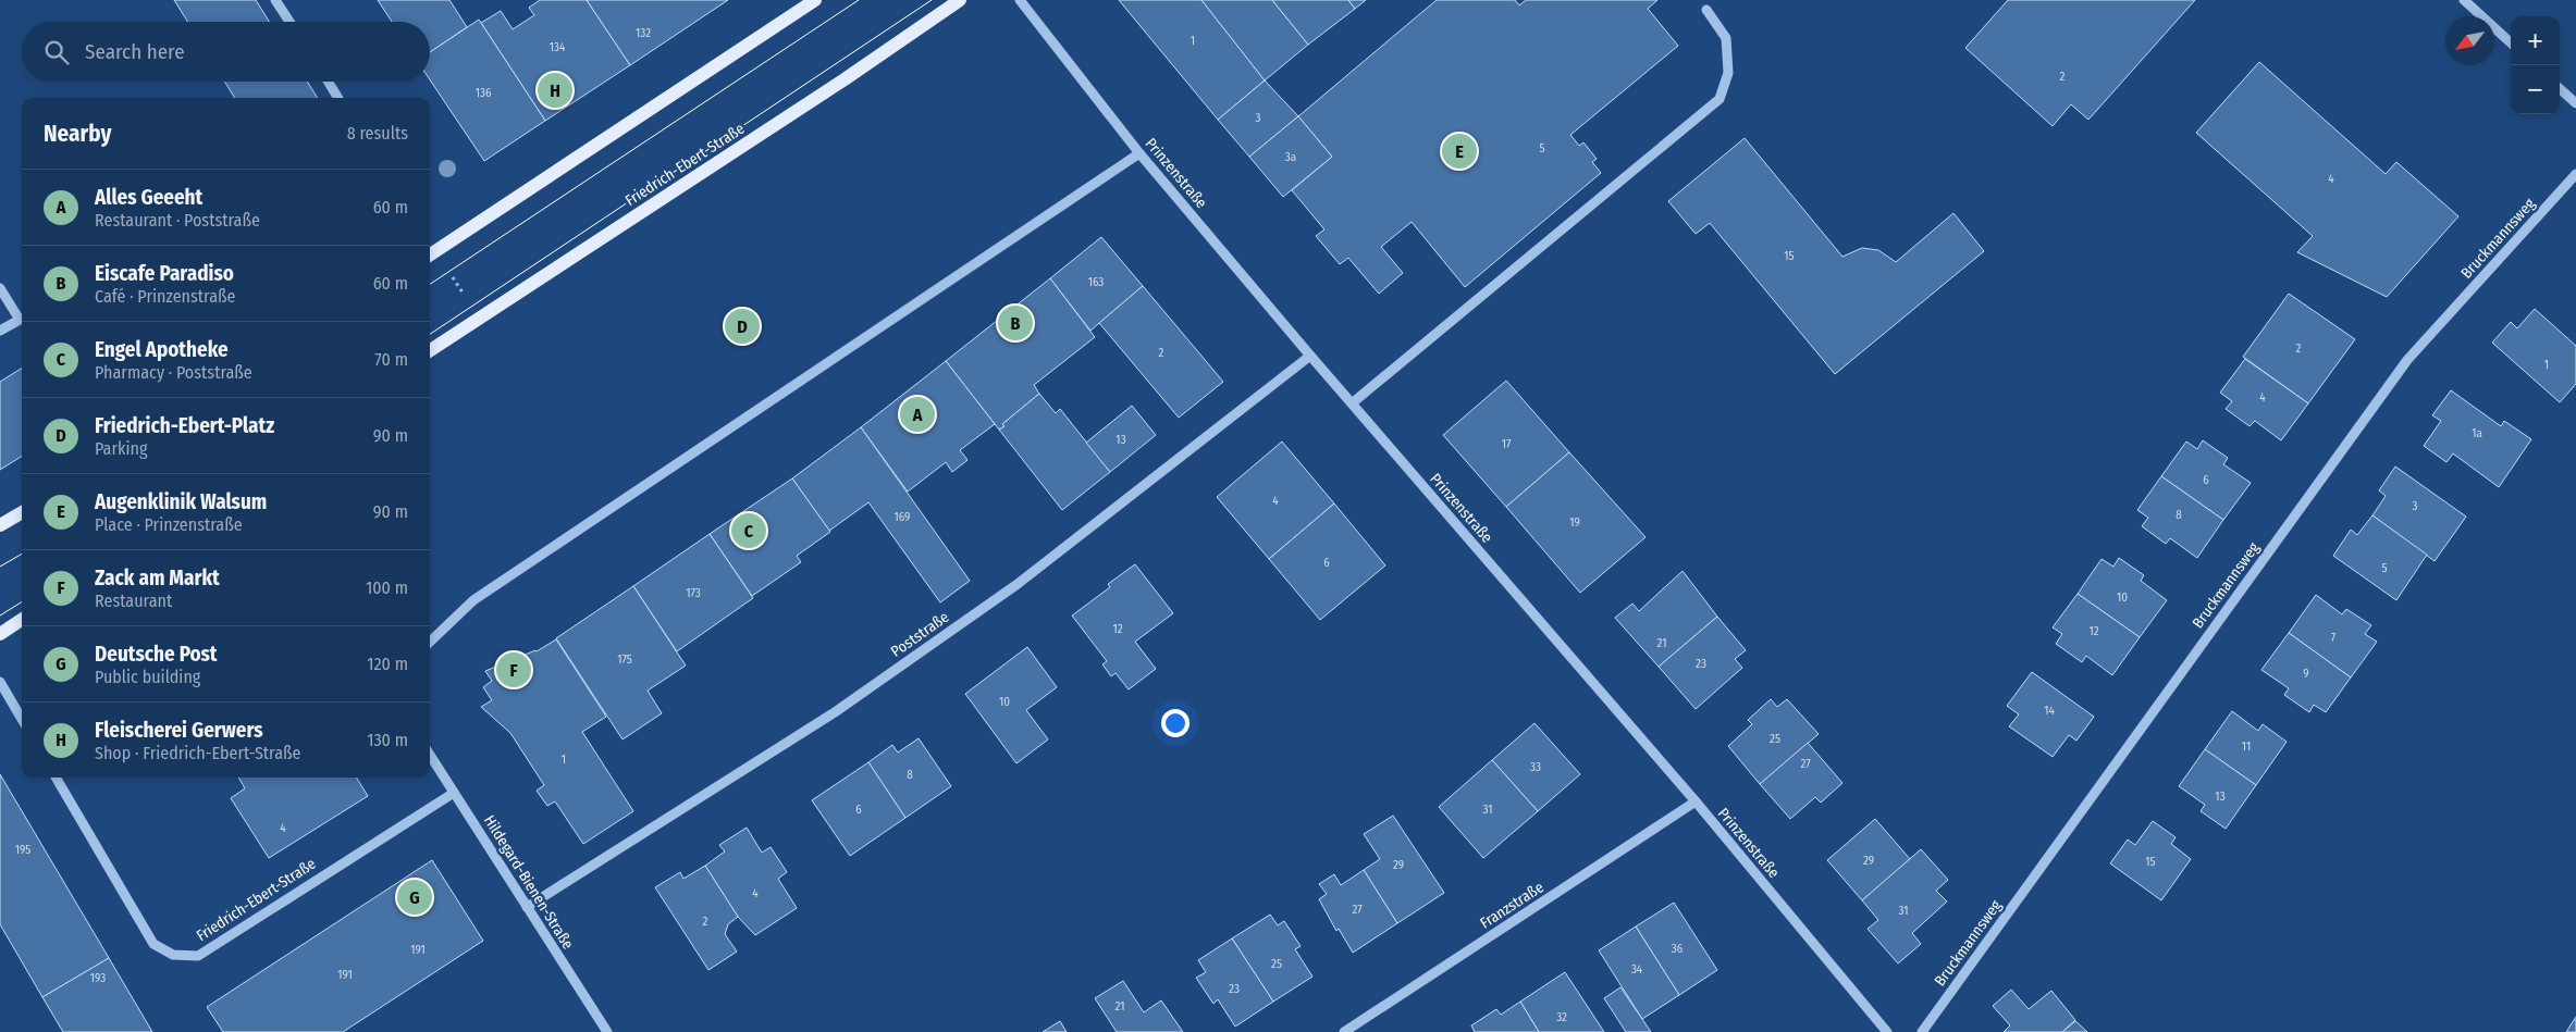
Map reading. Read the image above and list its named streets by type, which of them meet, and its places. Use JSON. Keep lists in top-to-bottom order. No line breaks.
{"streets":{"main road":["Friedrich-Ebert-Straße"],"street":["Prinzenstraße","Bruckmannsweg","Poststraße","Hildegard-Bienen-Straße","Franzstraße"]},"crossings":[["Friedrich-Ebert-Straße","Hildegard-Bienen-Straße"],["Prinzenstraße","Poststraße"],["Prinzenstraße","Franzstraße"],["Poststraße","Hildegard-Bienen-Straße"]],"house_numbers":["132","1","134","2","136","3","5","3a","4","15","163","2","2","1","4","1a","13","17","6","4","3","8","169","19","6","5","173","10","12","12","7","21","175","23","9","10","14","25","11","1","27","33","8","13","6","31","4","195","29","15","29","4","27","31","2","36","191","25","34","191","193","23","21","32"],"north":"bottom left","page":{"map_buttons":["+","−"],"search":"Search here","pins":["H","E","B","D","A","C","F","G"],"heading":["Nearby","8 results"],"list":[{"mark":"A","name":"Alles Geeeht","note":"Restaurant · Poststraße","value":"60 m"},{"mark":"B","name":"Eiscafe Paradiso","note":"Café · Prinzenstraße","value":"60 m"},{"mark":"C","name":"Engel Apotheke","note":"Pharmacy · Poststraße","value":"70 m"},{"mark":"D","name":"Friedrich-Ebert-Platz","note":"Parking","value":"90 m"},{"mark":"E","name":"Augenklinik Walsum","note":"Place · Prinzenstraße","value":"90 m"},{"mark":"F","name":"Zack am Markt","note":"Restaurant","value":"100 m"},{"mark":"G","name":"Deutsche Post","note":"Public building","value":"120 m"},{"mark":"H","name":"Fleischerei Gerwers","note":"Shop · Friedrich-Ebert-Straße","value":"130 m"}]}}
